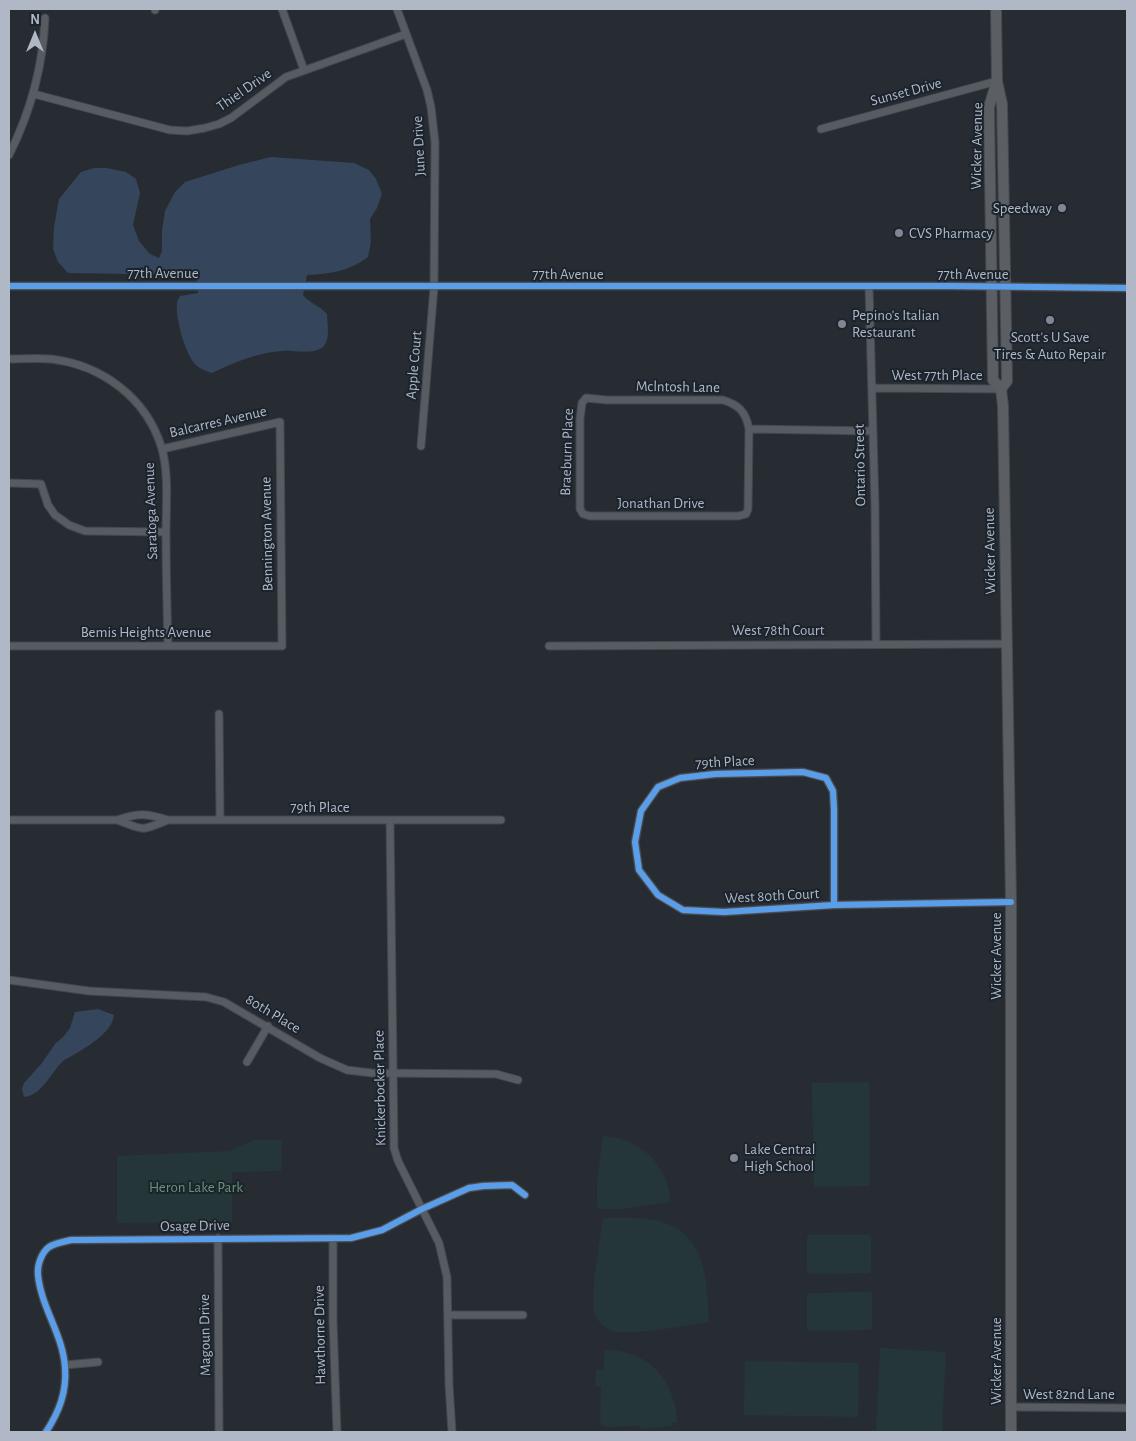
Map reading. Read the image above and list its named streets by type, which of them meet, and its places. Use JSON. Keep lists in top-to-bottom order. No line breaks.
{"streets":{"highway":["Wicker Avenue"],"street":["Thiel Drive","Sunset Drive","June Drive","77th Avenue","Apple Court","West 77th Place","Mclntosh Lane","Balcarres Avenue","Braeburn Place","Ontario Street","Jonathan Drive","Saratoga Avenue","Bennington Avenue","West 78th Court","Bemis Heights Avenue","79th Place","West 80th Court","80th Place","Knickerbocker Place","Osage Drive","Magoun Drive","Hawthorne Drive","West 82nd Lane"]},"crossings":[["Thiel Drive","June Drive"],["Sunset Drive","Wicker Avenue"],["June Drive","77th Avenue"],["June Drive","Apple Court"],["Wicker Avenue","77th Avenue"],["Wicker Avenue","West 77th Place"],["Wicker Avenue","West 78th Court"],["Wicker Avenue","West 80th Court"],["Wicker Avenue","West 82nd Lane"],["77th Avenue","Apple Court"],["77th Avenue","Ontario Street"],["West 77th Place","Ontario Street"],["Mclntosh Lane","Braeburn Place"],["Mclntosh Lane","Jonathan Drive"],["Balcarres Avenue","Saratoga Avenue"],["Balcarres Avenue","Bennington Avenue"],["Braeburn Place","Jonathan Drive"],["Ontario Street","West 78th Court"],["Saratoga Avenue","Bemis Heights Avenue"],["Bennington Avenue","Bemis Heights Avenue"],["79th Place","West 80th Court"],["79th Place","Knickerbocker Place"],["80th Place","Knickerbocker Place"],["Knickerbocker Place","Osage Drive"],["Osage Drive","Magoun Drive"],["Osage Drive","Hawthorne Drive"]],"parks":["Heron Lake Park"],"places":["Speedway","CVS Pharmacy","Scott's U Save Tires & Auto Repair","Pepino's Italian Restaurant","Lake Central High School"],"north":"top"}
